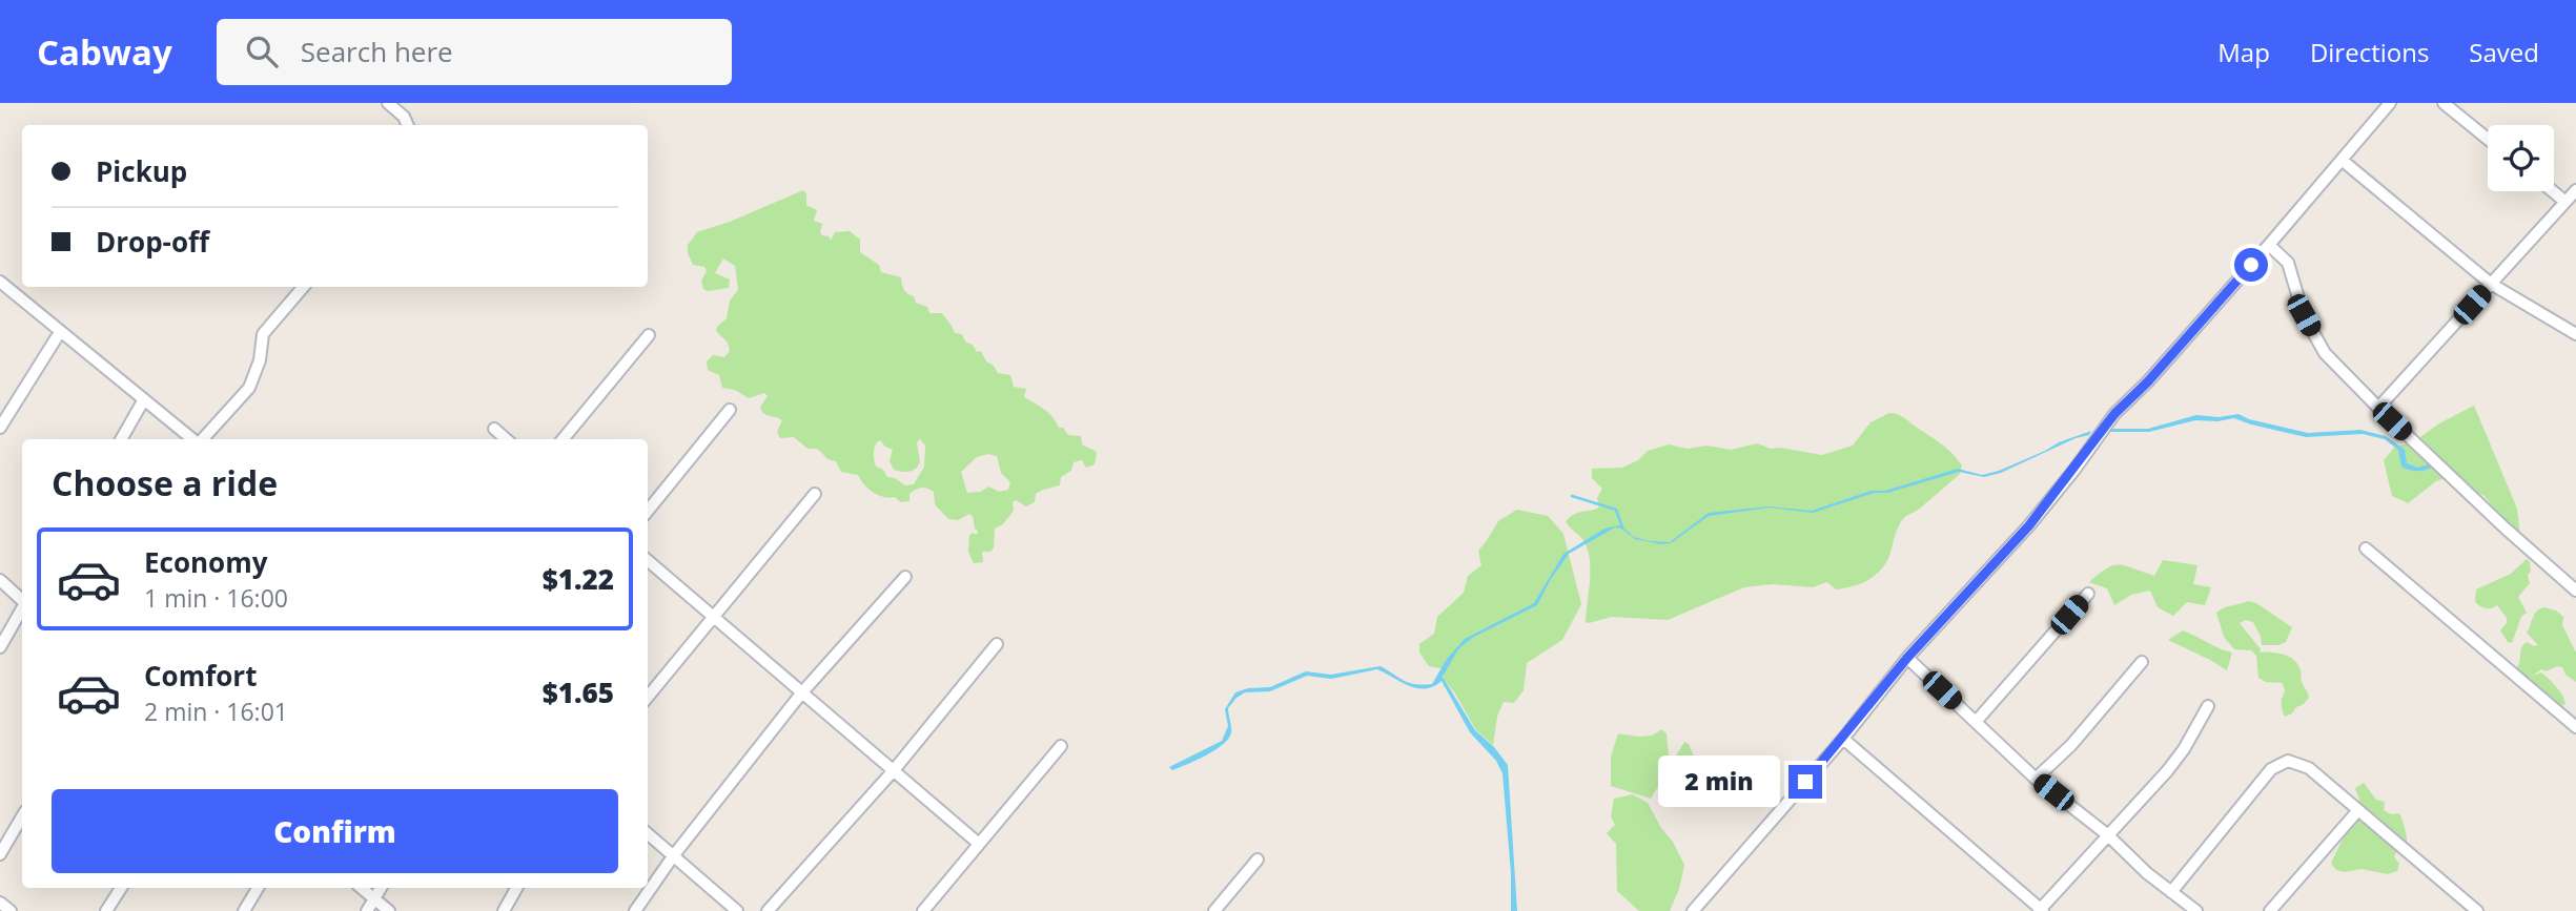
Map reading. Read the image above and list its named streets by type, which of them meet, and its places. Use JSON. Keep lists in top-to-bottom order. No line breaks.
{"page":{"header":"Cabway","search":"Search here","nav":["Map","Directions","Saved"],"banner":["Pickup","Drop-off"],"heading":"Choose a ride","list":[{"name":"Economy","note":"1 min · 16:00","value":"$1.22"},{"name":"Comfort","note":"2 min · 16:01","value":"$1.65"}],"bubble":"2 min","buttons":"Confirm"}}
